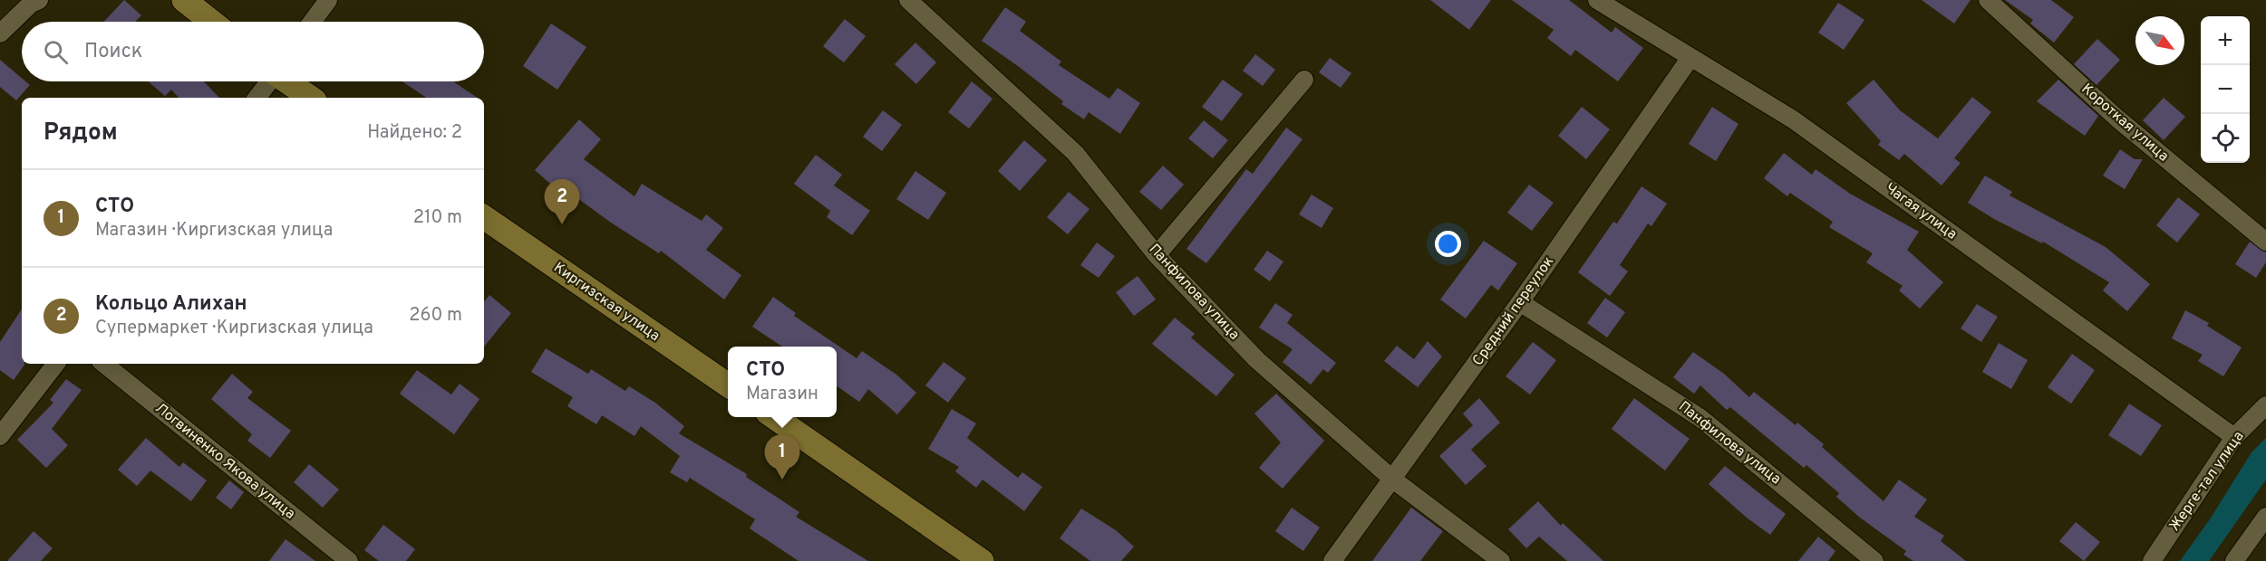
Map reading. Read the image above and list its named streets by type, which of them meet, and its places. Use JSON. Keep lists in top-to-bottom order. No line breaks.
{"streets":{"main road":["Киргизская улица"],"street":["Короткая улица","Чагая улица","Панфилова улица","Средний переулок","Логвиненко Якова улица","Жерге-тал улица"]},"crossings":[["Чагая улица","Средний переулок"],["Чагая улица","Жерге-тал улица"],["Панфилова улица","Средний переулок"]],"north":"bottom right","page":{"map_buttons":["+","−"],"search":"Поиск","heading":["Рядом","Найдено: 2"],"list":[{"mark":"1","name":"СТО","note":"Магазин · Киргизская улица","value":"210 m"},{"mark":"2","name":"Кольцо Алихан","note":"Супермаркет · Киргизская улица","value":"260 m"}],"pins":["2","1"],"popup":["СТО","Магазин"]}}
